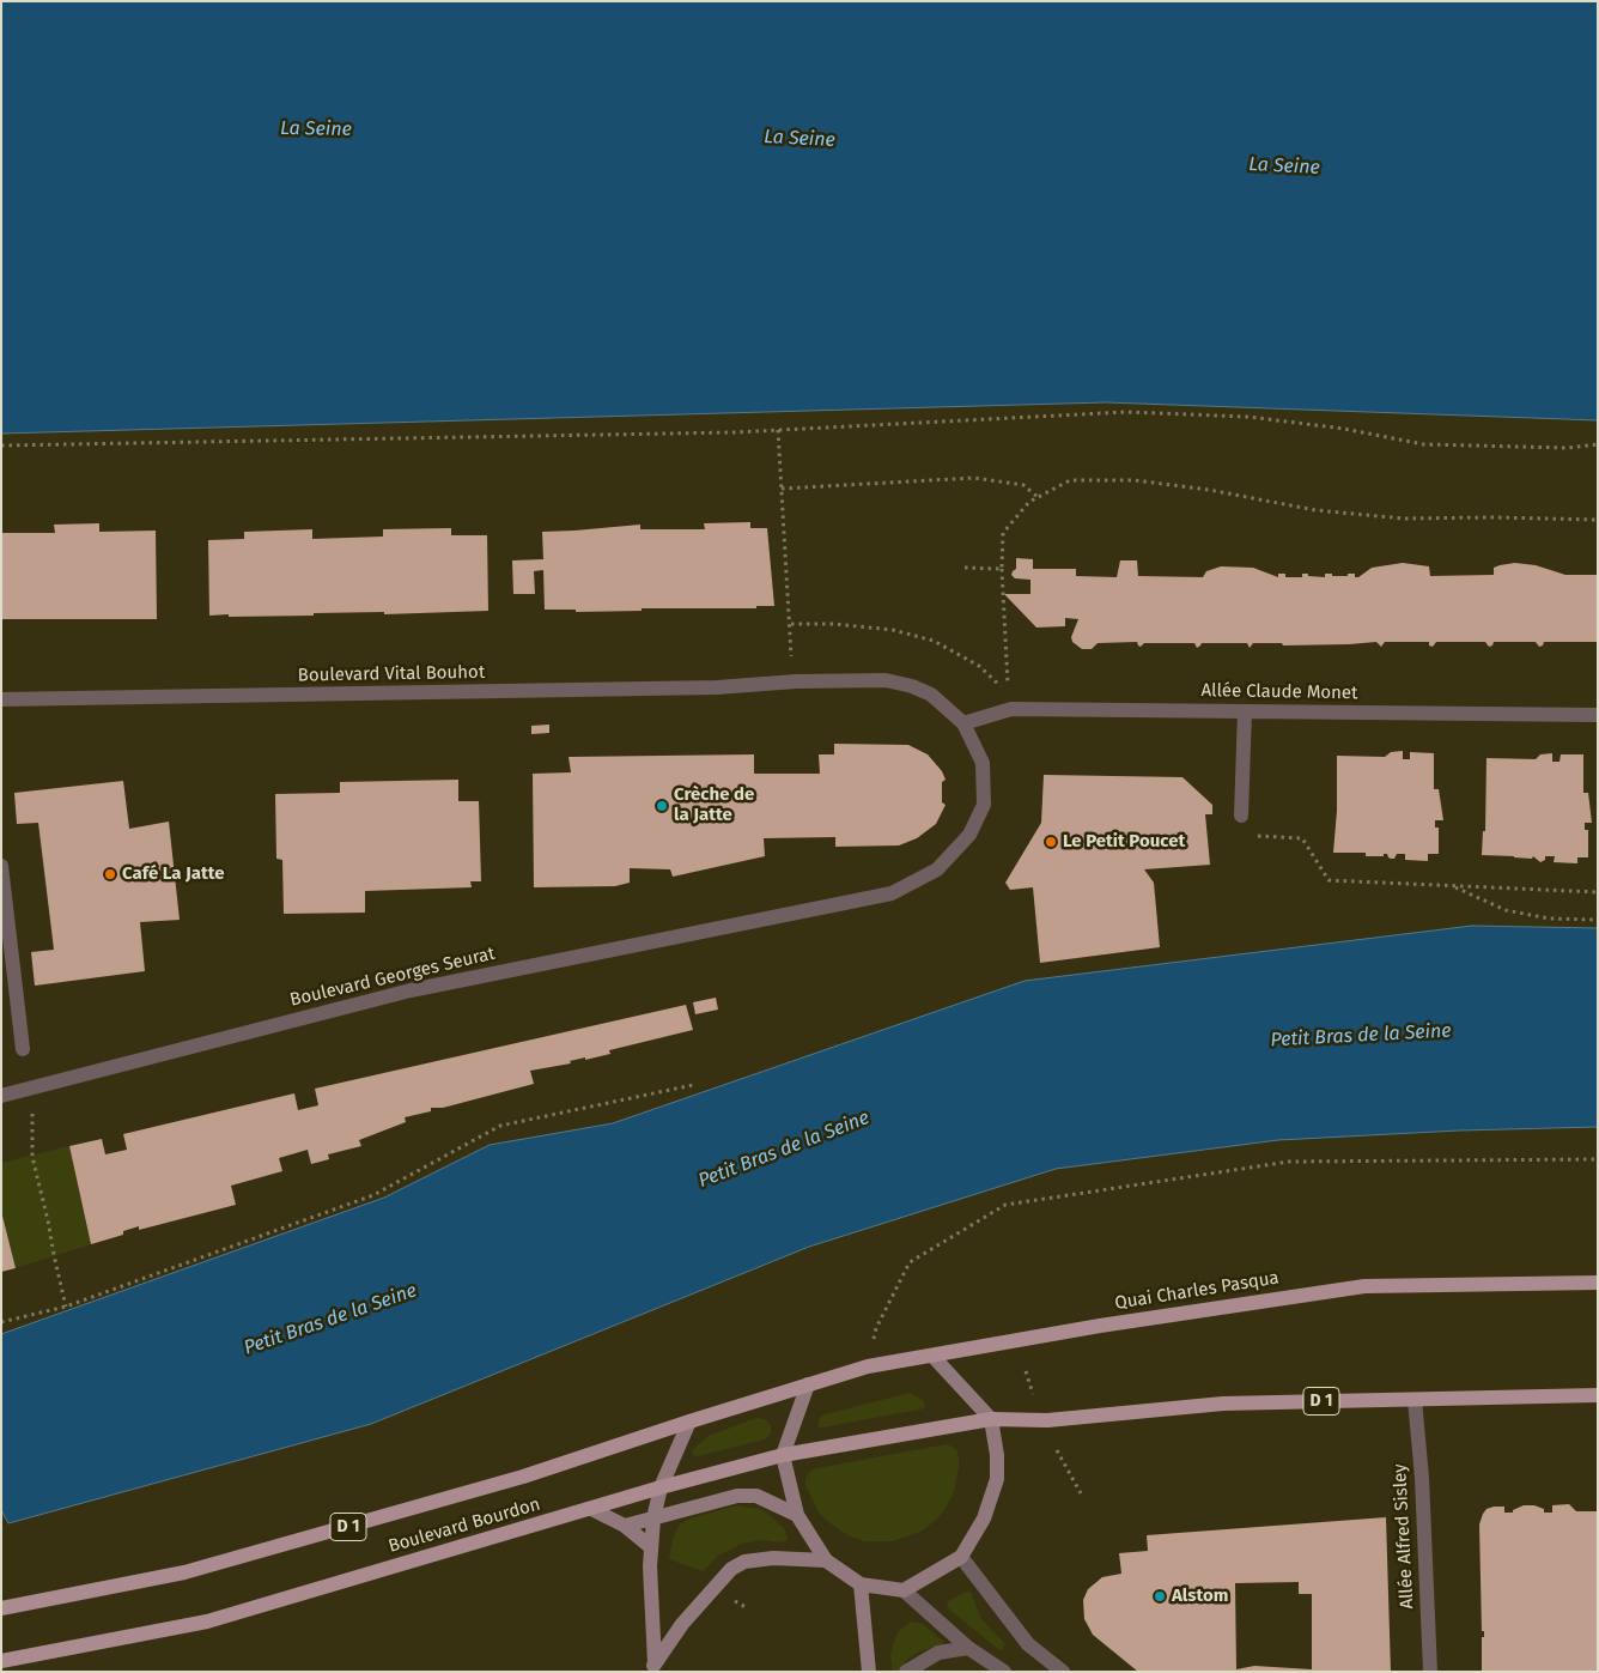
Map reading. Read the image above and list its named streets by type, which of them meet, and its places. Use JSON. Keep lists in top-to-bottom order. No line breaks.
{"streets":{"main road":["Quai Charles Pasqua","D 1","Boulevard Bourdon"],"street":["Boulevard Vital Bouhot","Allée Claude Monet","Boulevard Georges Seurat","Allée Alfred Sisley"]},"crossings":[["Boulevard Vital Bouhot","Allée Claude Monet"],["Boulevard Vital Bouhot","Boulevard Georges Seurat"],["Allée Claude Monet","Boulevard Georges Seurat"],["Quai Charles Pasqua","Boulevard Bourdon"],["D 1","Boulevard Bourdon"],["D 1","Allée Alfred Sisley"]],"water":["La Seine","Petit Bras de la Seine"],"places":["Crèche de la Jatte","Le Petit Poucet","Café La Jatte","Alstom"]}
